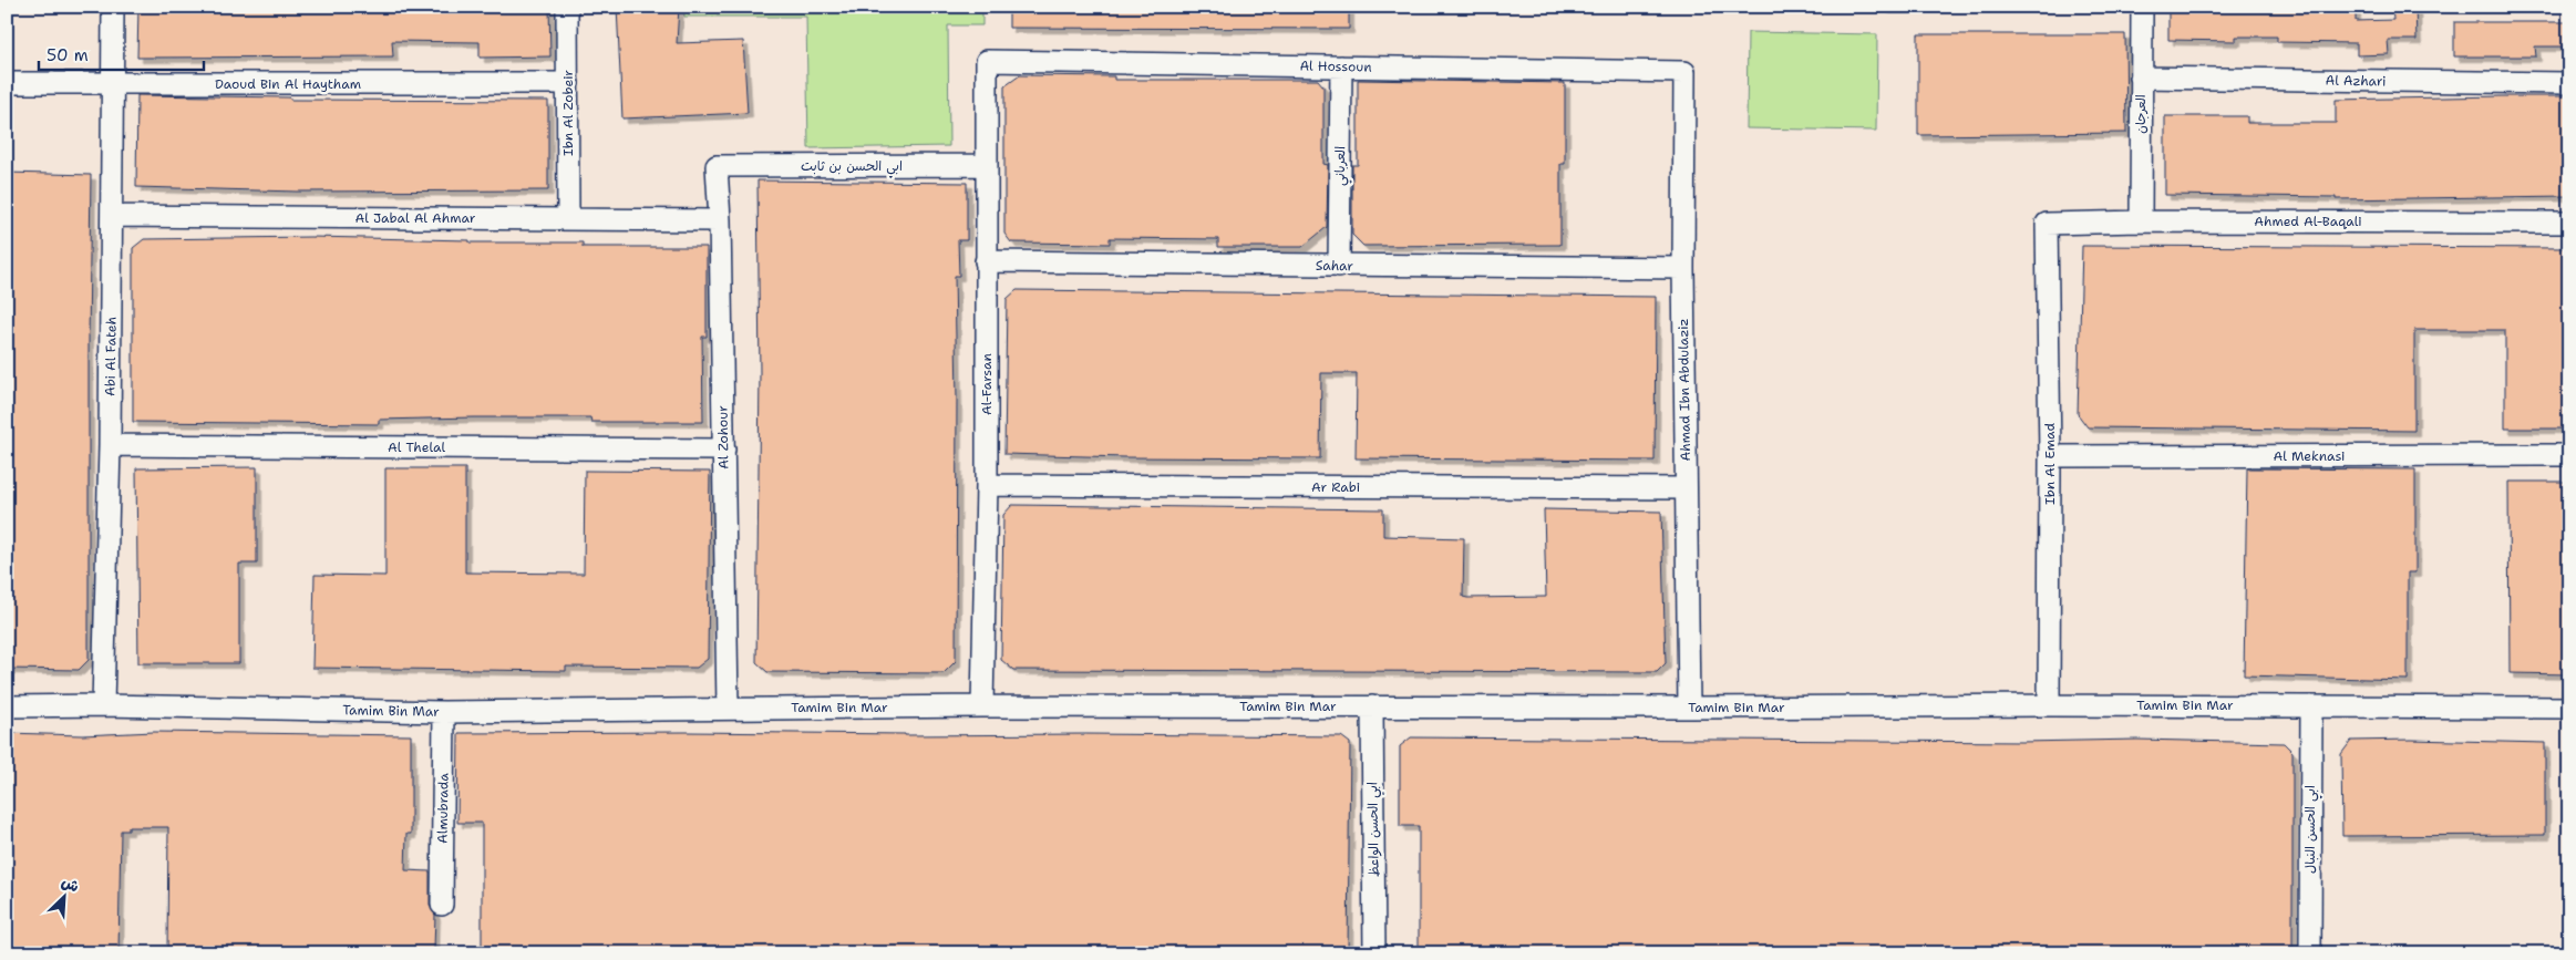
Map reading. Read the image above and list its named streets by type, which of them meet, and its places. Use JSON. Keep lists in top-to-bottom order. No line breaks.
{"streets":{"street":["Al Hossoun","Al Azhari","Daoud Bin Al Haytham","Ibn Al Zobeir","العرجان","ابي الحسن بن ثابت","العرباني","Al Jabal Al Ahmar","Ahmed Al-Baqali","Sahar","Abi Al Fateh","Al-Farsan","Ahmad Ibn Abdulaziz","Al Zohour","Al Thelal","Al Meknasi","Ibn Al Emad","Ar Rabi","Tamim Bin Mar","Almubrada","ابي الحسن الواعظ","ابي الحسن النبال"]},"crossings":[["Al Hossoun","العرباني"],["Al Hossoun","Al-Farsan"],["Al Hossoun","Ahmad Ibn Abdulaziz"],["Al Azhari","العرجان"],["Daoud Bin Al Haytham","Ibn Al Zobeir"],["Daoud Bin Al Haytham","Abi Al Fateh"],["Ibn Al Zobeir","Al Jabal Al Ahmar"],["العرجان","Ahmed Al-Baqali"],["ابي الحسن بن ثابت","Al-Farsan"],["ابي الحسن بن ثابت","Al Zohour"],["العرباني","Sahar"],["Al Jabal Al Ahmar","Abi Al Fateh"],["Al Jabal Al Ahmar","Al Zohour"],["Ahmed Al-Baqali","Ibn Al Emad"],["Sahar","Al-Farsan"],["Sahar","Ahmad Ibn Abdulaziz"],["Abi Al Fateh","Al Thelal"],["Abi Al Fateh","Tamim Bin Mar"],["Al-Farsan","Ar Rabi"],["Al-Farsan","Tamim Bin Mar"],["Ahmad Ibn Abdulaziz","Ar Rabi"],["Ahmad Ibn Abdulaziz","Tamim Bin Mar"],["Al Zohour","Al Thelal"],["Al Zohour","Tamim Bin Mar"],["Al Meknasi","Ibn Al Emad"],["Ibn Al Emad","Tamim Bin Mar"],["Tamim Bin Mar","Almubrada"],["Tamim Bin Mar","ابي الحسن الواعظ"],["Tamim Bin Mar","ابي الحسن النبال"]],"scale_bar":"50 m","north":"top right"}
